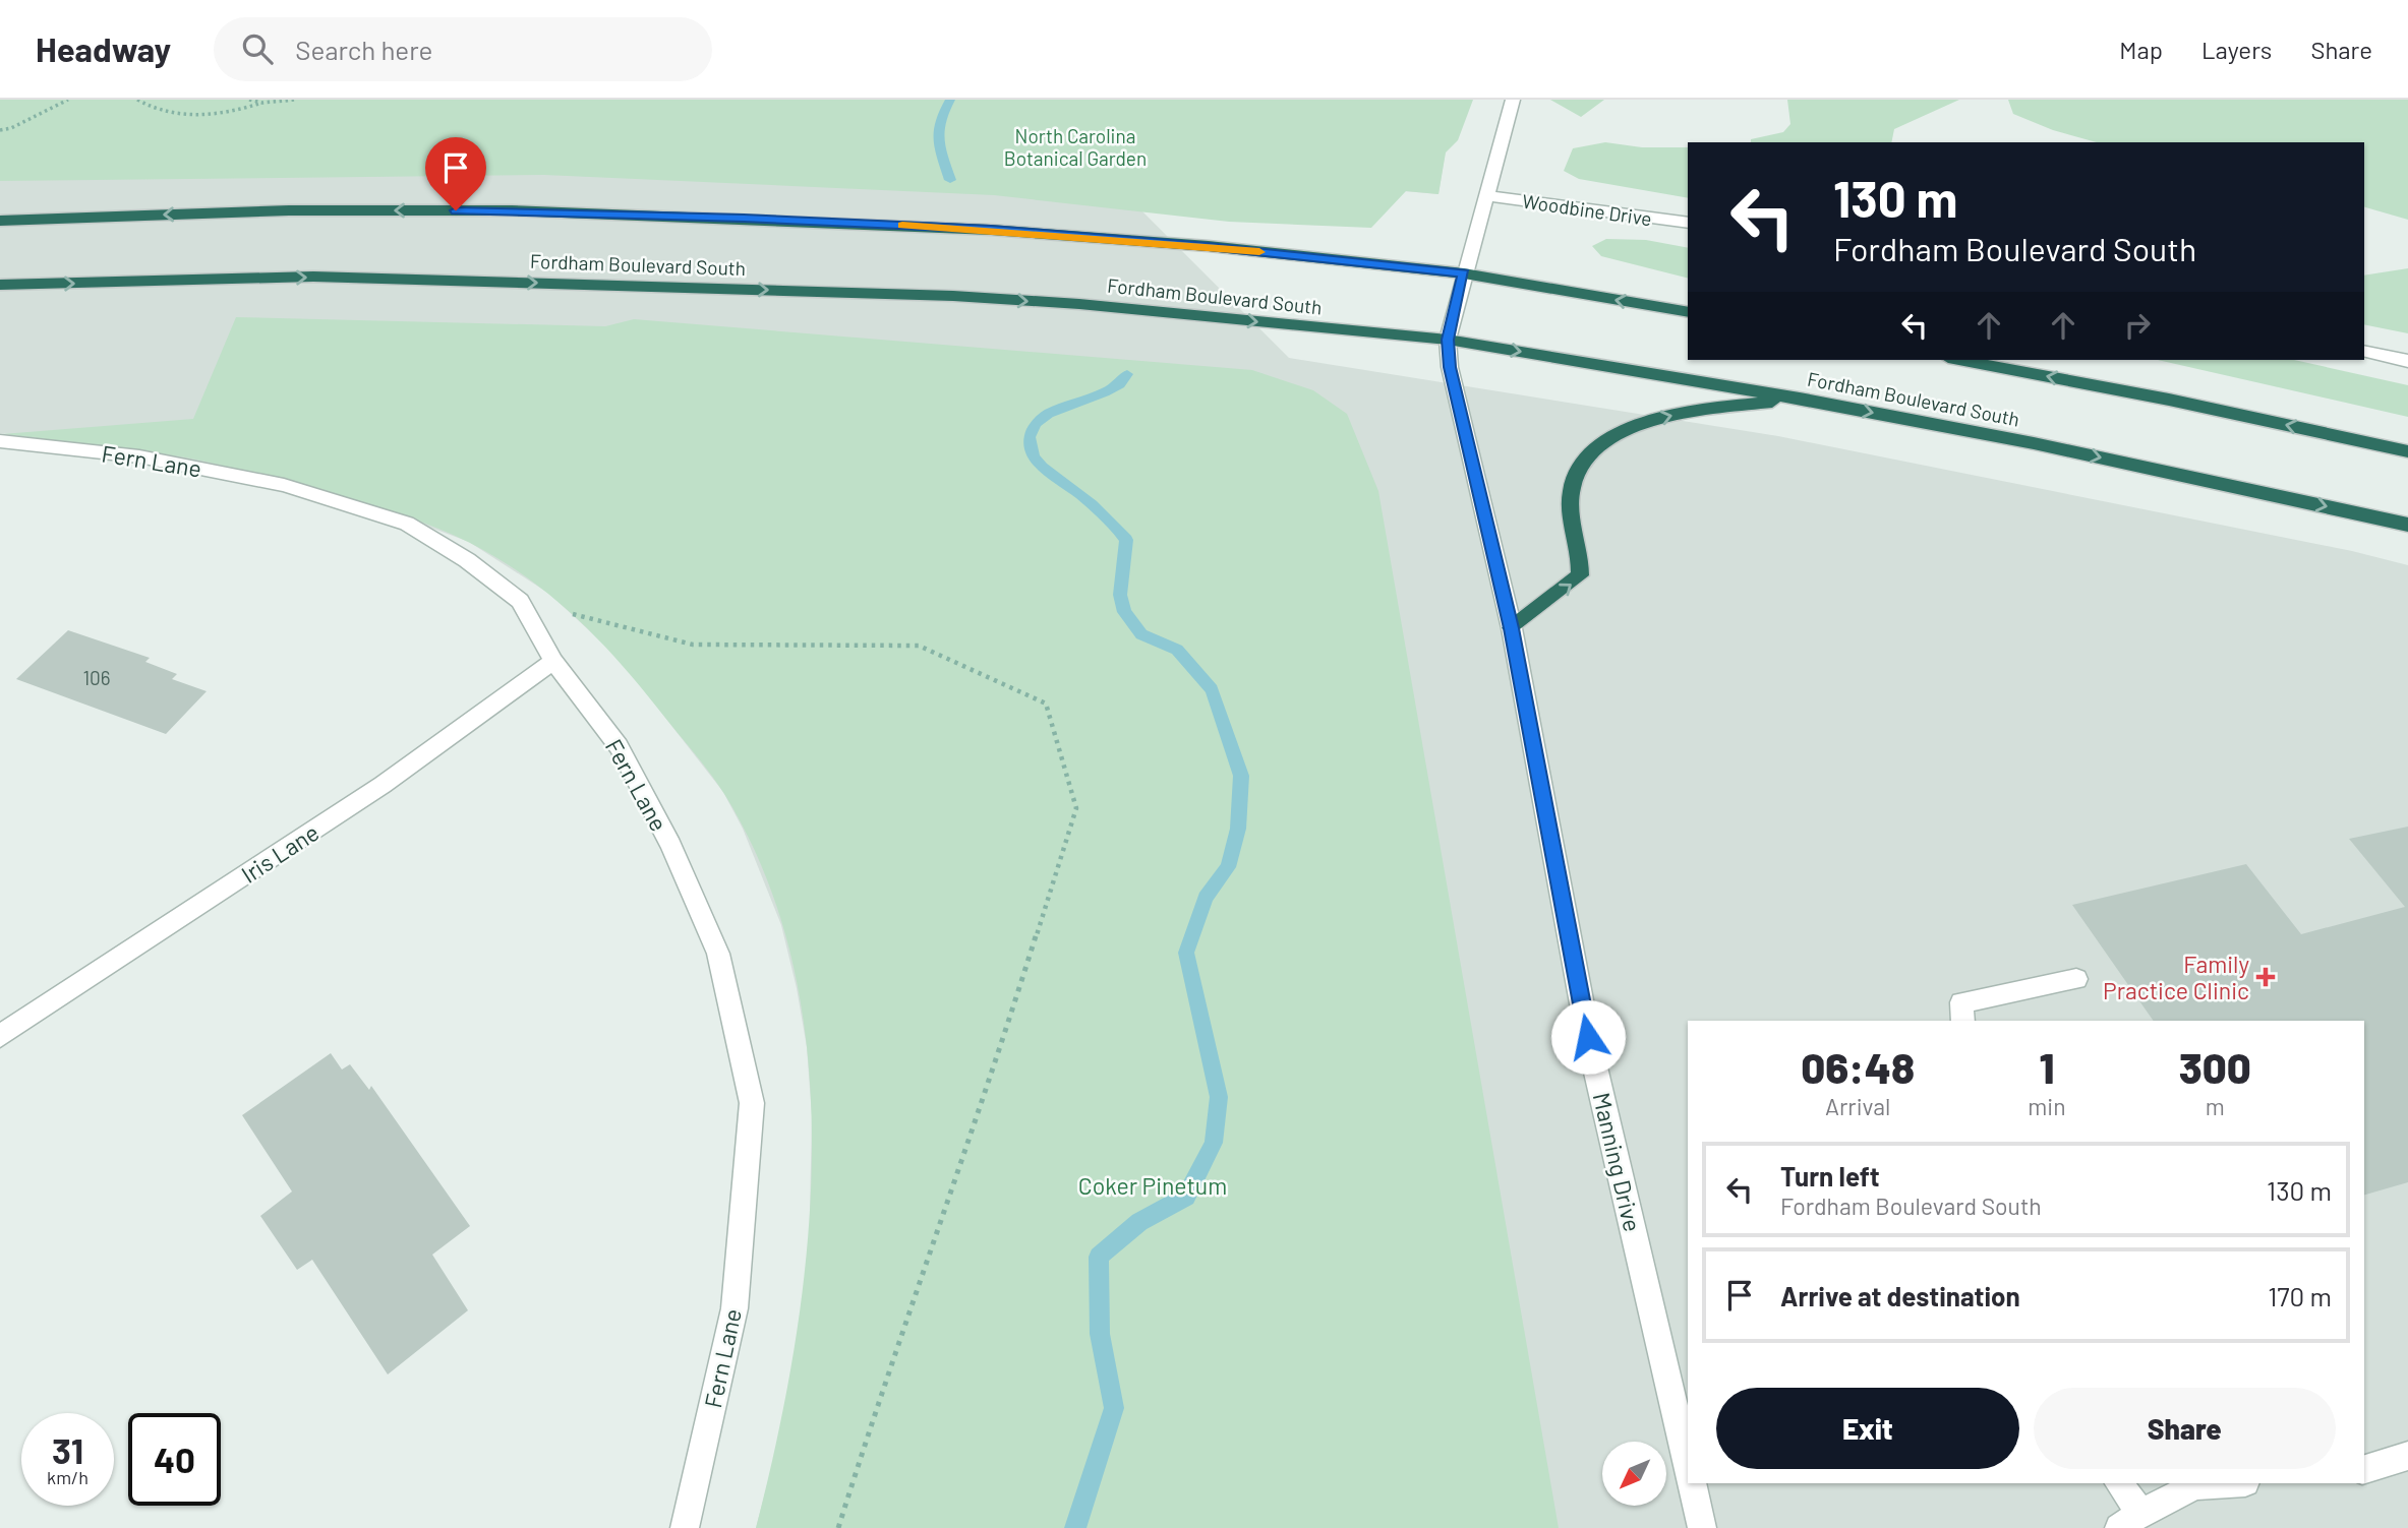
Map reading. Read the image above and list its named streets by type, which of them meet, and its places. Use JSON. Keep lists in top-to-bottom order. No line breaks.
{"streets":{"highway":["Fordham Boulevard South"],"street":["Woodbine Drive","Fern Lane","Iris Lane","Manning Drive"]},"crossings":[["Woodbine Drive","Manning Drive"],["Fordham Boulevard South","Manning Drive"],["Fern Lane","Iris Lane"]],"parks":["North Carolina Botanical Garden","Coker Pinetum"],"places":{"health":["Family Practice Clinic"]},"house_numbers":["106"],"north":"bottom left","page":{"header":"Headway","search":"Search here","nav":["Map","Layers","Share"],"turn":["130 m","Fordham Boulevard South"],"eta":["06:48","Arrival","1","min","300","m"],"list":[{"name":"Turn left","note":"Fordham Boulevard South","value":"130 m"},{"name":"Arrive at destination","value":"170 m"}],"buttons":["Exit","Share"],"speed":"31 km/h","limit":"40"}}
